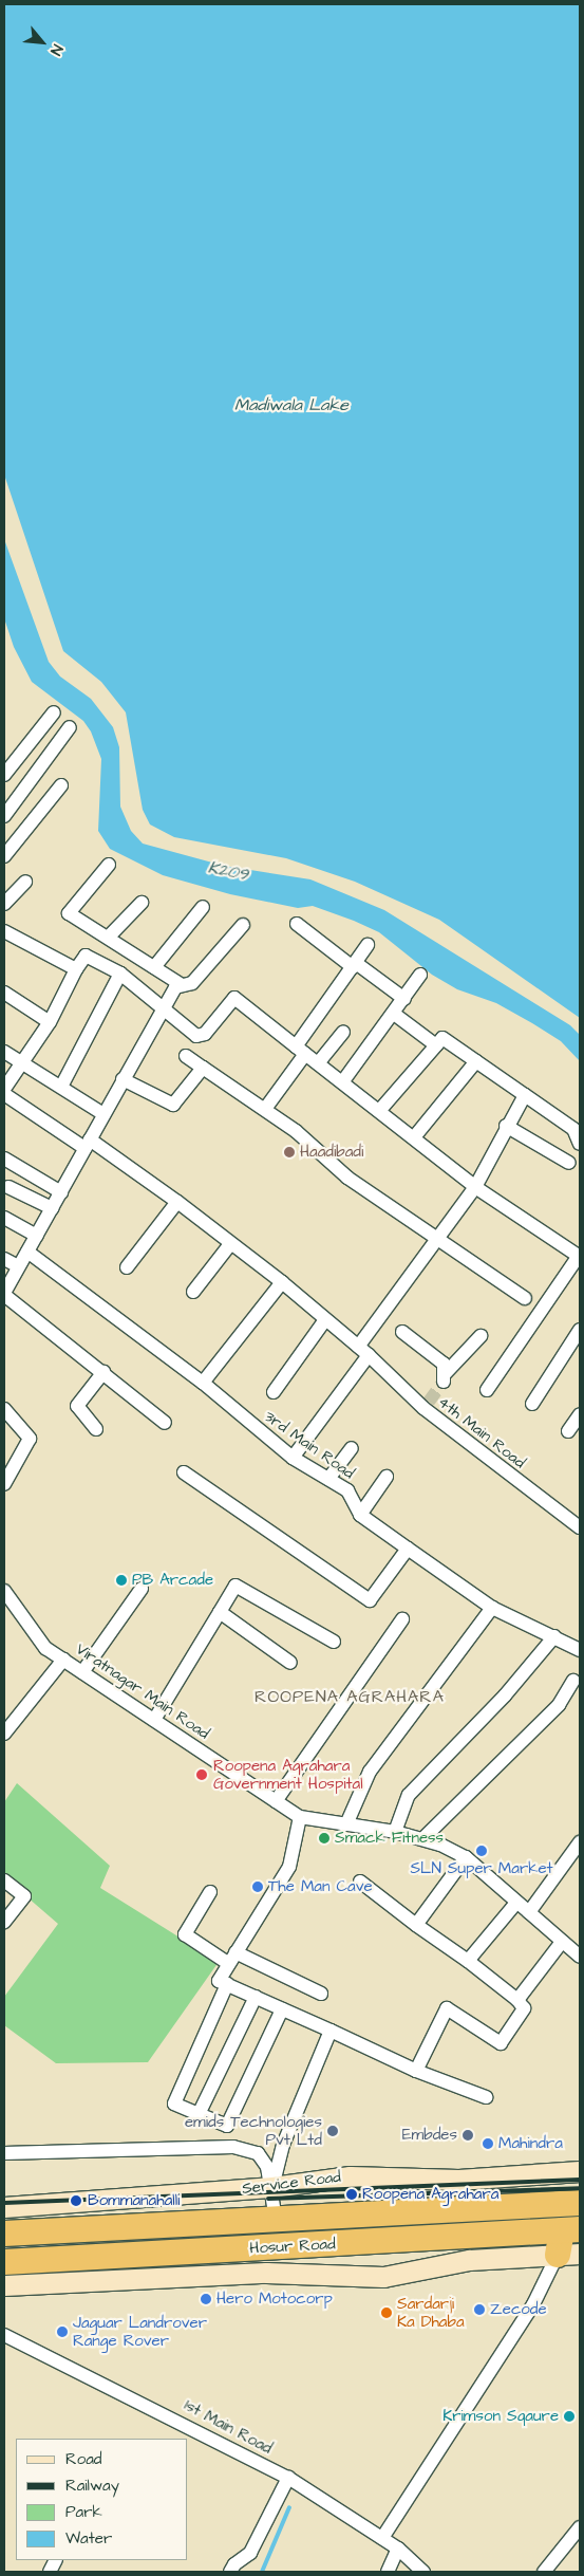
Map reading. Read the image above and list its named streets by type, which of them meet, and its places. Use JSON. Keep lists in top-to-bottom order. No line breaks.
{"streets":{"highway":["Hosur Road"],"street":["4th Main Road","3rd Main Road","Viratnagar Main Road","Service Road","1st Main Road"]},"districts":["ROOPENA AGRAHARA"],"water":["Madiwala Lake","K209"],"places":["Haadibadi","PB Arcade","Roopena Agrahara Government Hospital","Smack Fitness","SLN Super Market","The Man Cave","emids Technologies Pvt Ltd","Embdes","Mahindra","Roopena Agrahara","Bommanahalli","Hero Motocorp","Zecode","Sardarji Ka Dhaba","Jaguar Landrover Range Rover","Krimson Sqaure"],"legend":["Road","Railway","Park","Water"],"north":"bottom right"}
